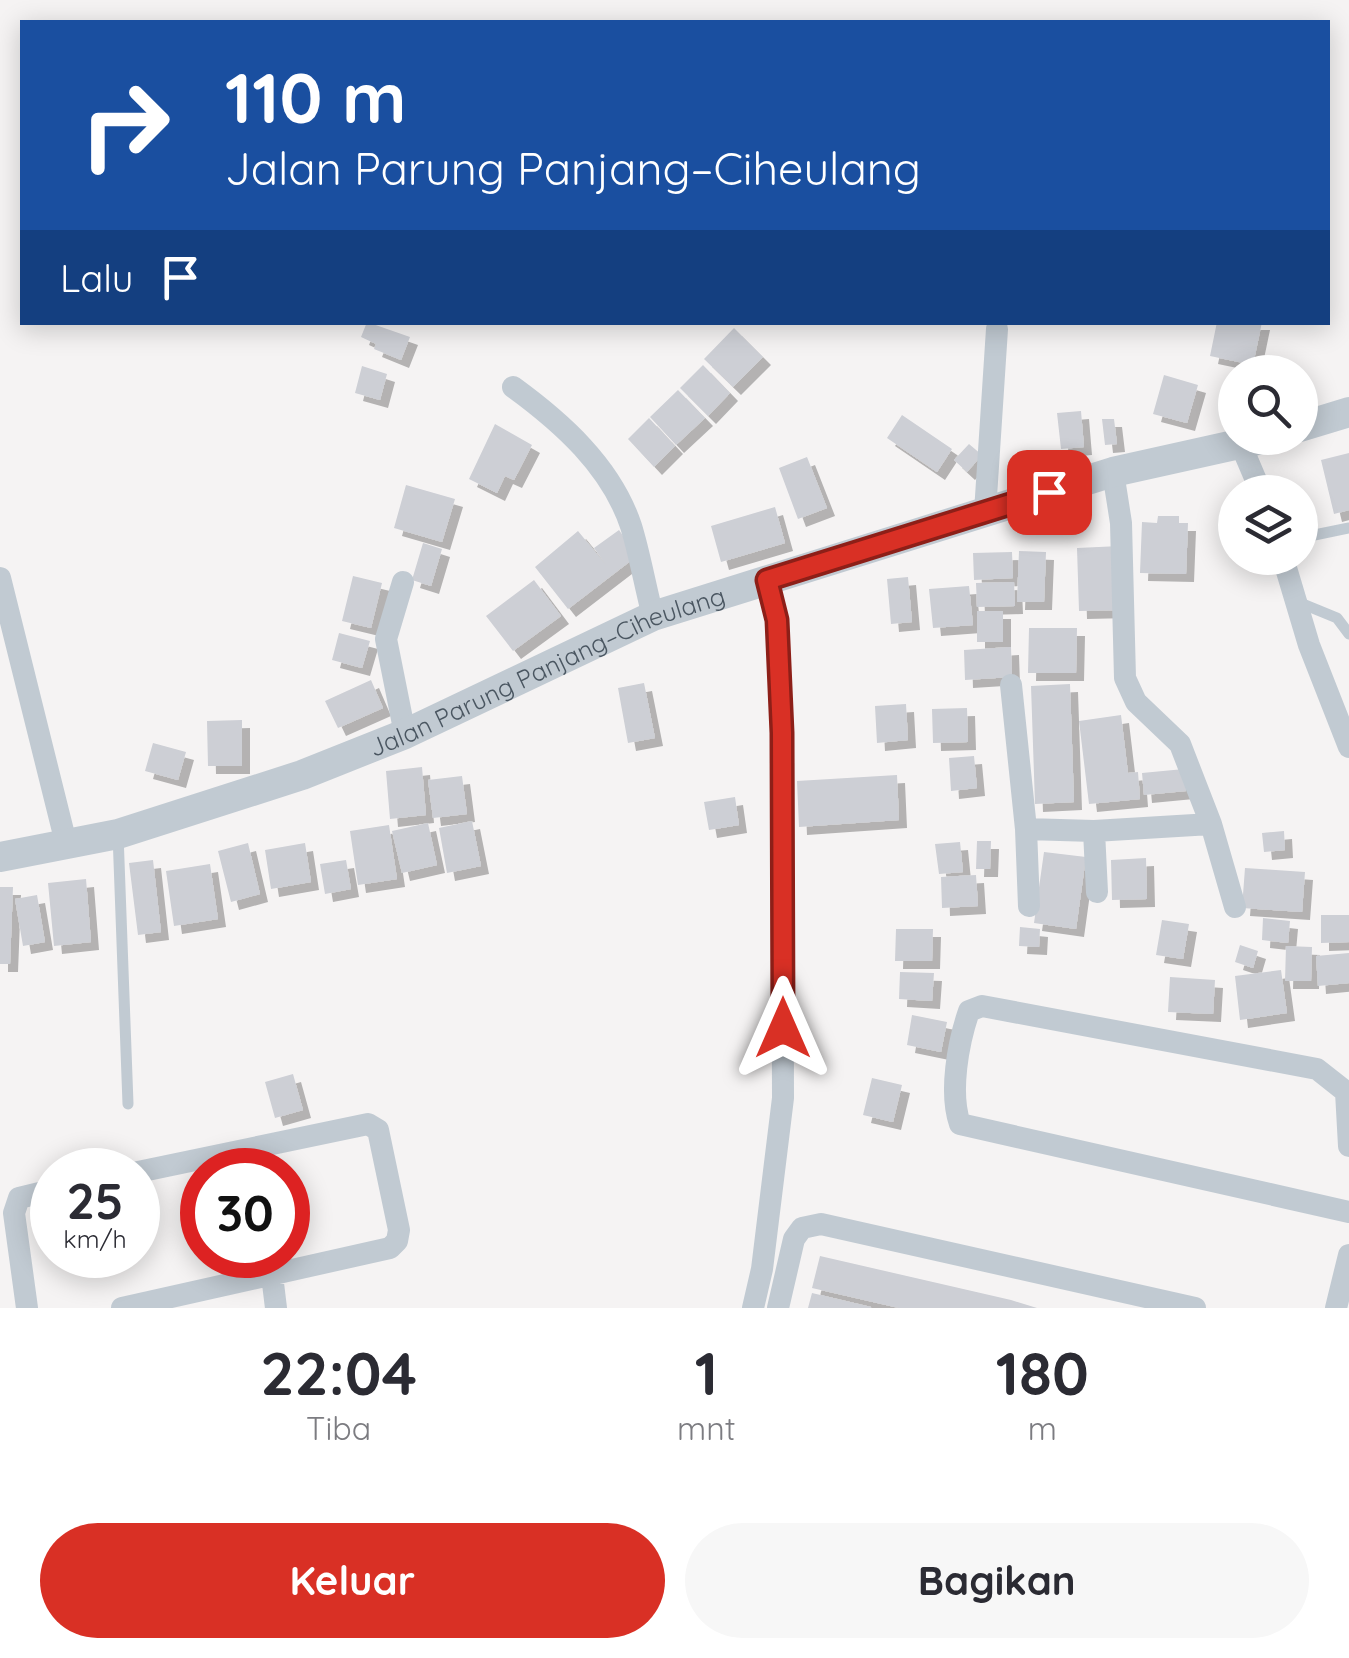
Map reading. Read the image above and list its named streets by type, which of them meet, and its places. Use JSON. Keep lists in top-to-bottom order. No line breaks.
{"streets":{"street":["Jalan Parung Panjang–Ciheulang"]},"page":{"turn":["110 m","Jalan Parung Panjang–Ciheulang"],"then":"Lalu","speed":"25 km/h","limit":"30","eta":["22:04","Tiba","1","mnt","180","m"],"buttons":["Keluar","Bagikan"]}}
